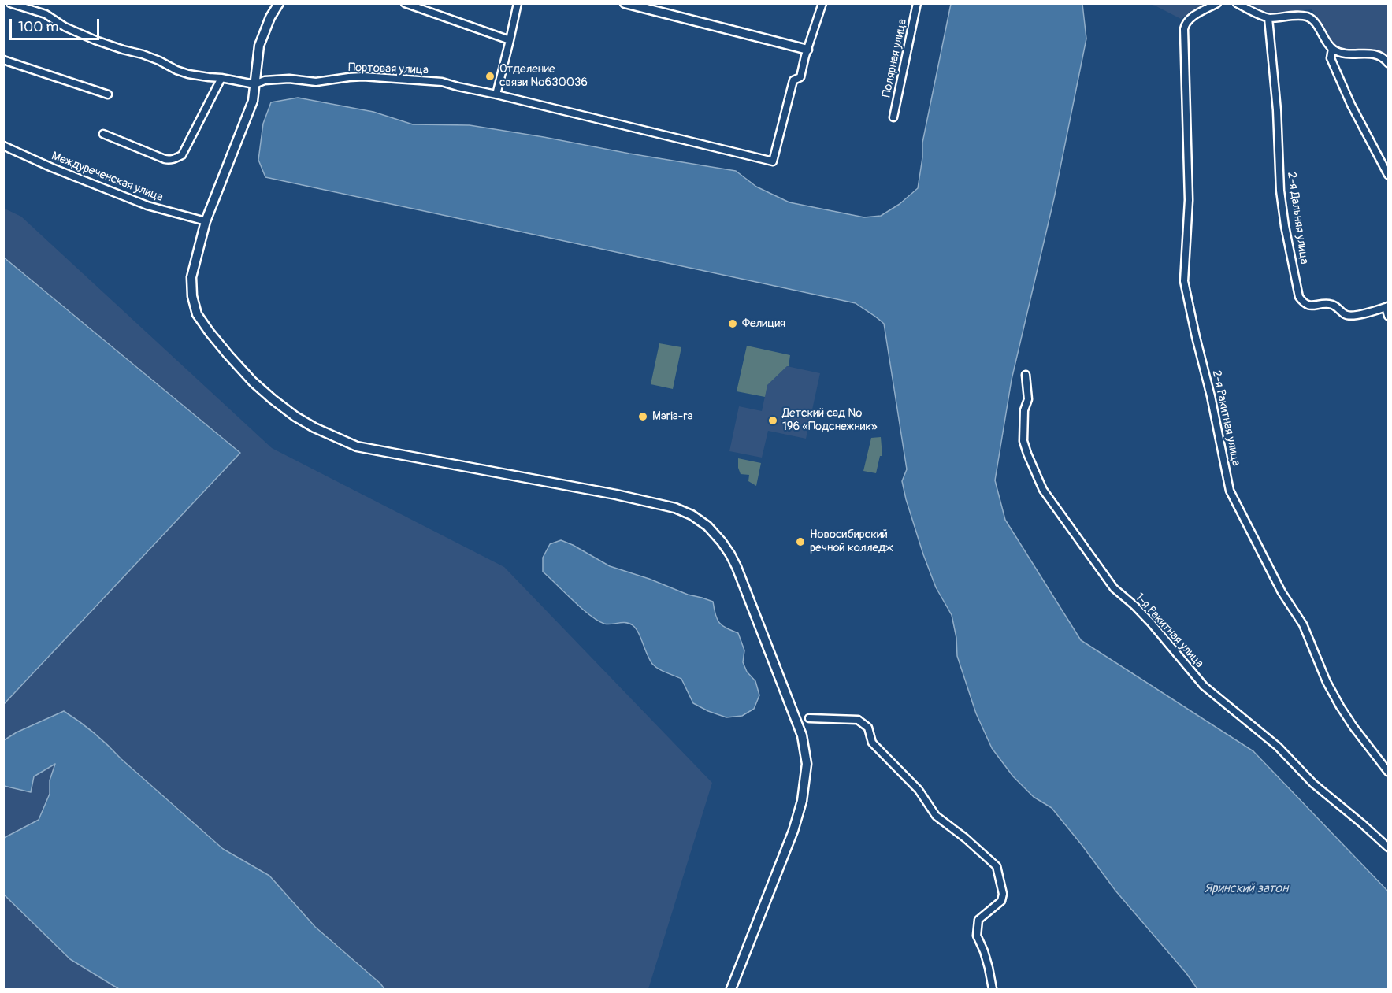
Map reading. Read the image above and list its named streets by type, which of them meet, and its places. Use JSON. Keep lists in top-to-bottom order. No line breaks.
{"streets":{"street":["Полярная улица","Портовая улица","Междуреченская улица","2-я Дальняя улица","2-я Ракитная улица","1-я Ракитная улица"]},"water":["Яринский затон"],"places":["Отделение связи №630036","Фелиция","Maria-ra","Детский сад № 196 «Подснежник»","Новосибирский речной колледж"],"scale_bar":"100 m"}
